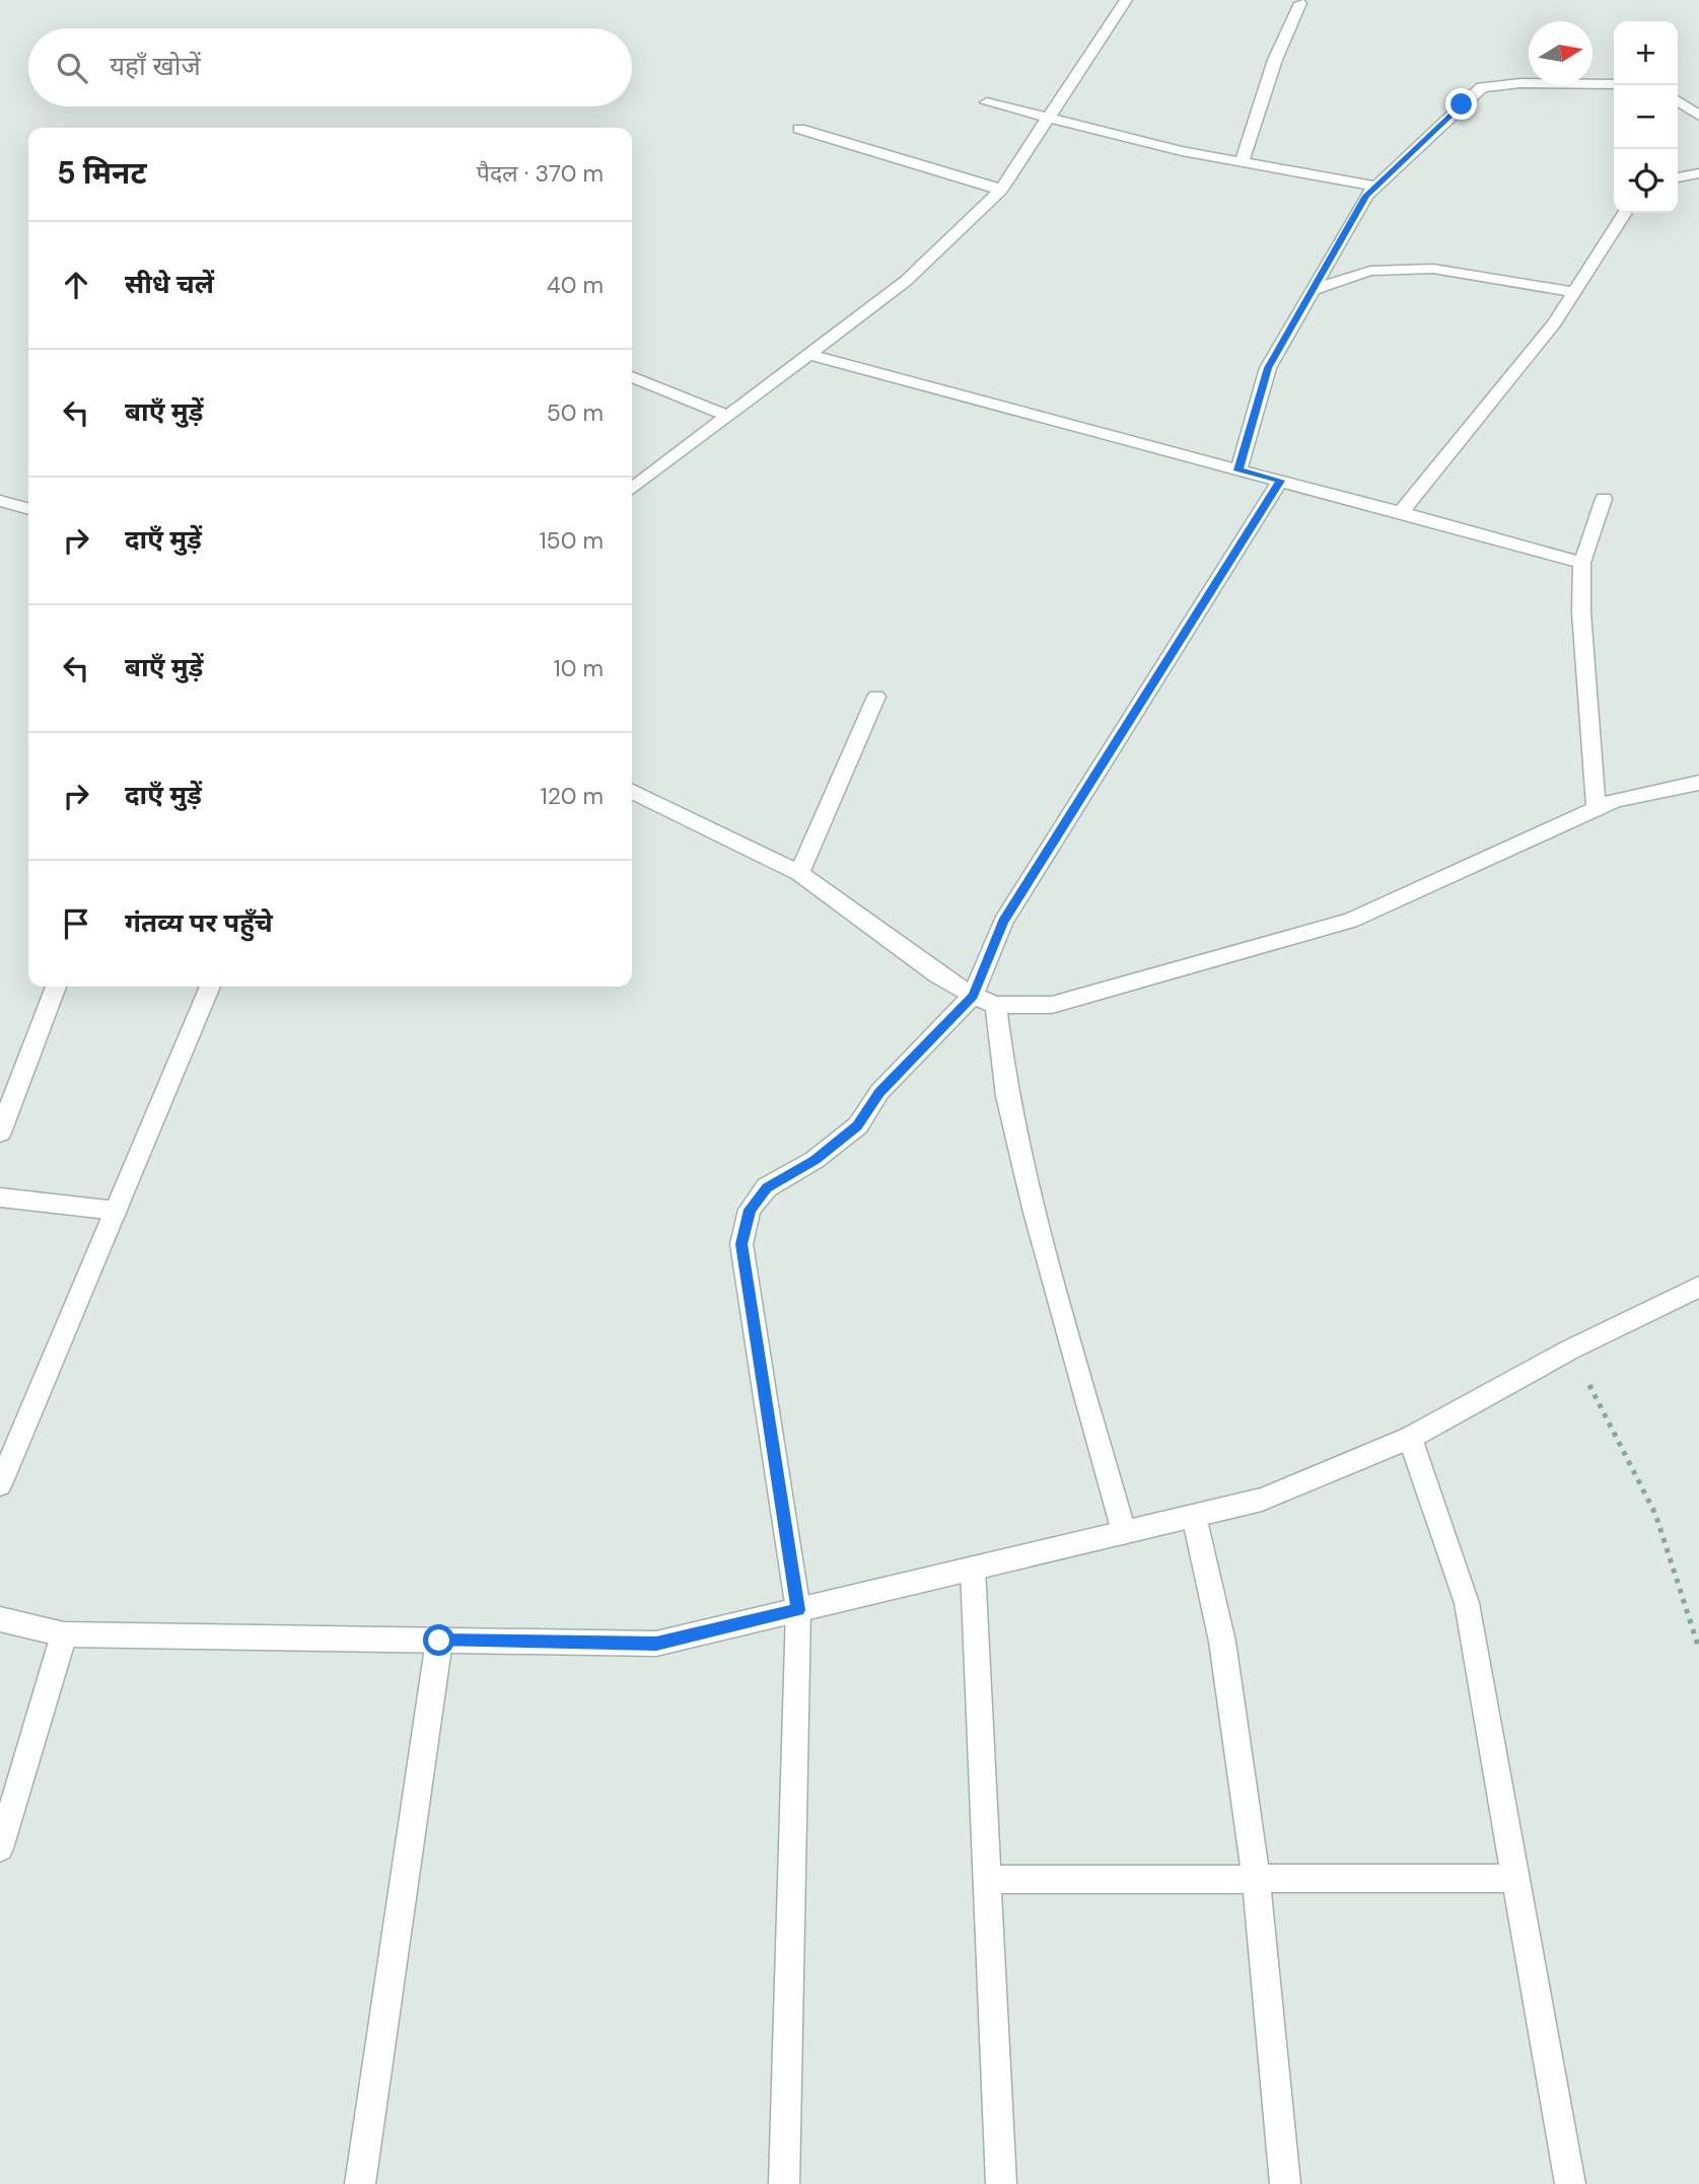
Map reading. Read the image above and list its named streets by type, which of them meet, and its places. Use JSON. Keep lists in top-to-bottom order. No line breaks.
{"north":"right","page":{"map_buttons":["+","−"],"search":"यहाँ खोजें","heading":["5 मिनट","पैदल · 370 m"],"list":[["सीधे चलें","40 m"],["बाएँ मुड़ें","50 m"],["दाएँ मुड़ें","150 m"],["बाएँ मुड़ें","10 m"],["दाएँ मुड़ें","120 m"],"गंतव्य पर पहुँचे"]}}
